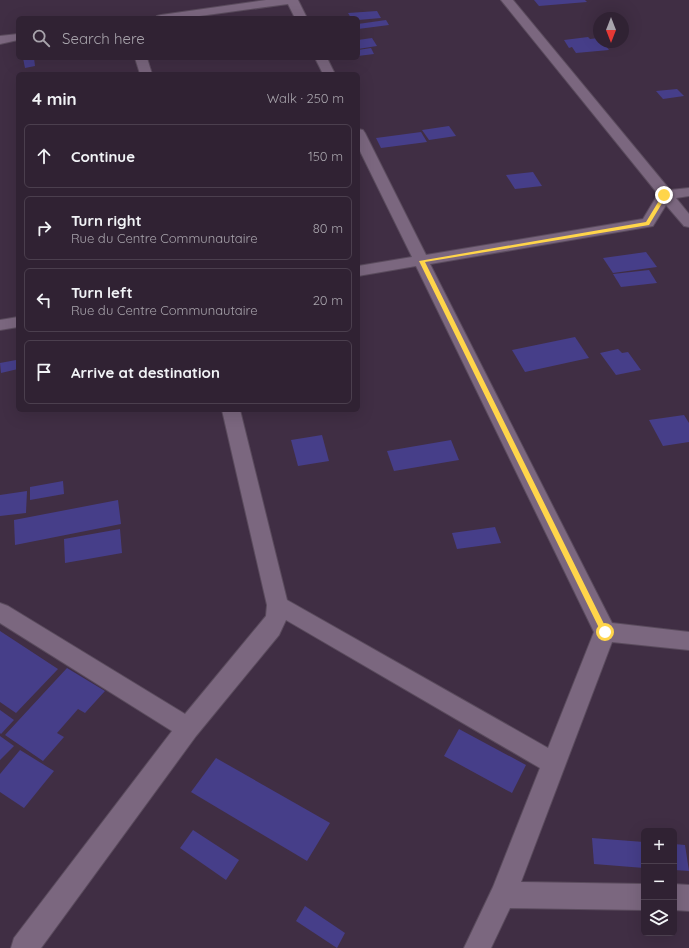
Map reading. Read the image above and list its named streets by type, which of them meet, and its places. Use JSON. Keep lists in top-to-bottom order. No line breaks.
{"north":"bottom","page":{"search":"Search here","heading":["4 min","Walk · 250 m"],"list":[["Continue","150 m"],["Turn right","Rue du Centre Communautaire","80 m"],["Turn left","Rue du Centre Communautaire","20 m"],"Arrive at destination"],"map_buttons":["+","−"]}}
